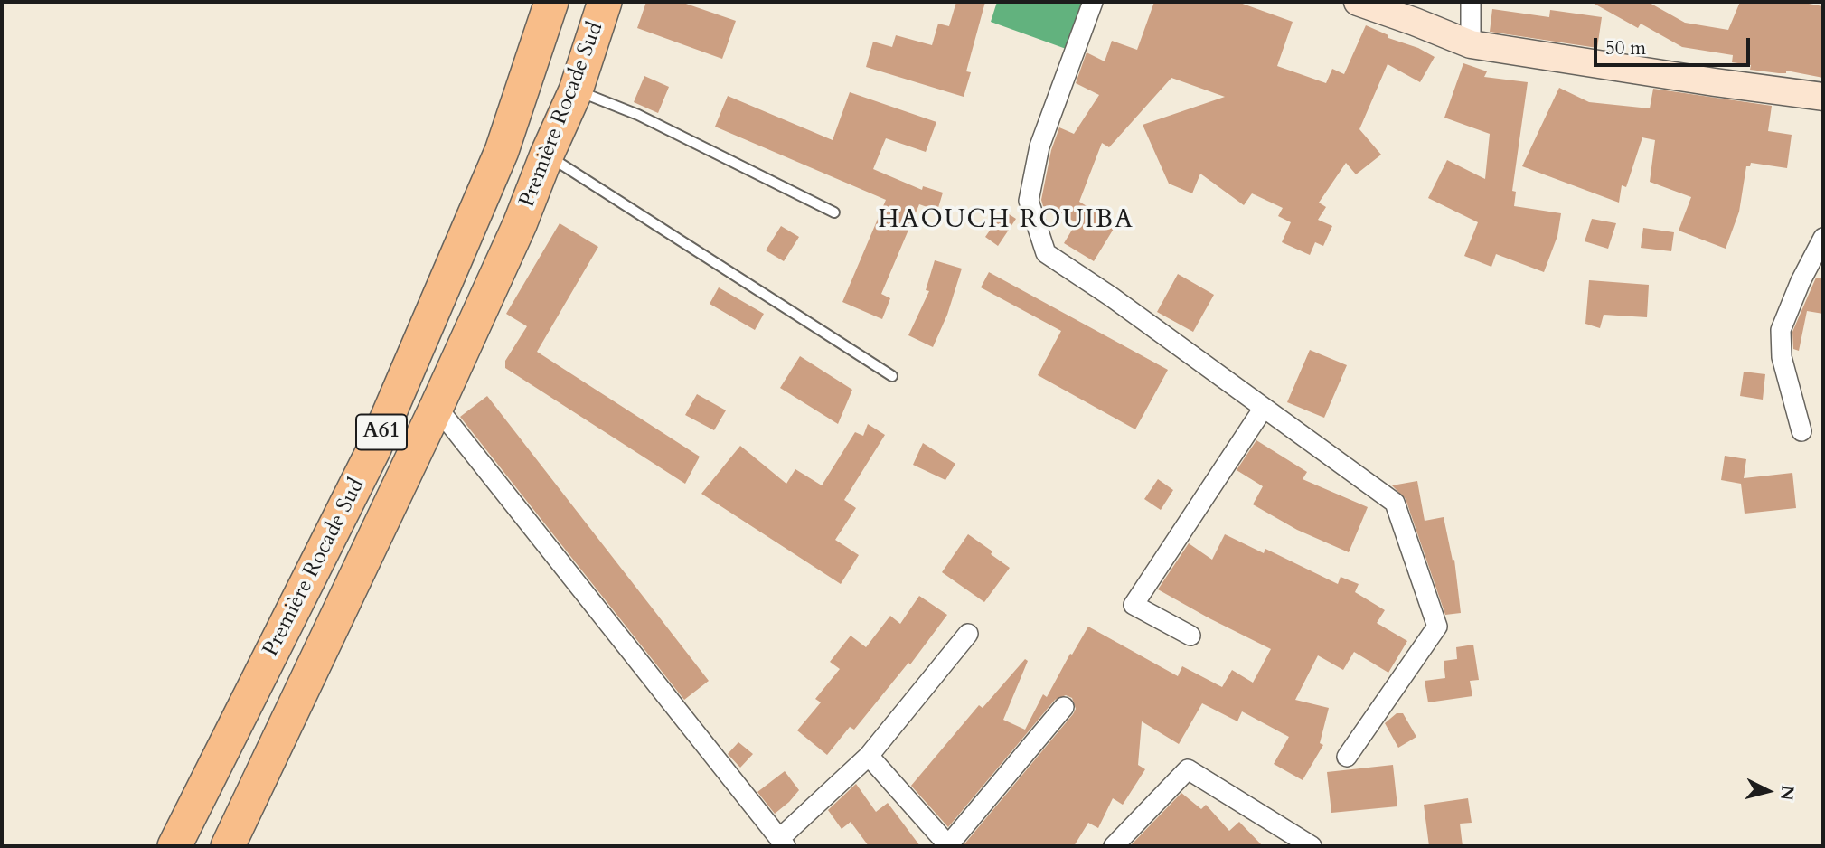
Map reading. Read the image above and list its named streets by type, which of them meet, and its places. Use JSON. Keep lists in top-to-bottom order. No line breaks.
{"streets":{"highway":["Première Rocade Sud","A61"]},"districts":["HAOUCH ROUIBA"],"scale_bar":"50 m","north":"right"}
